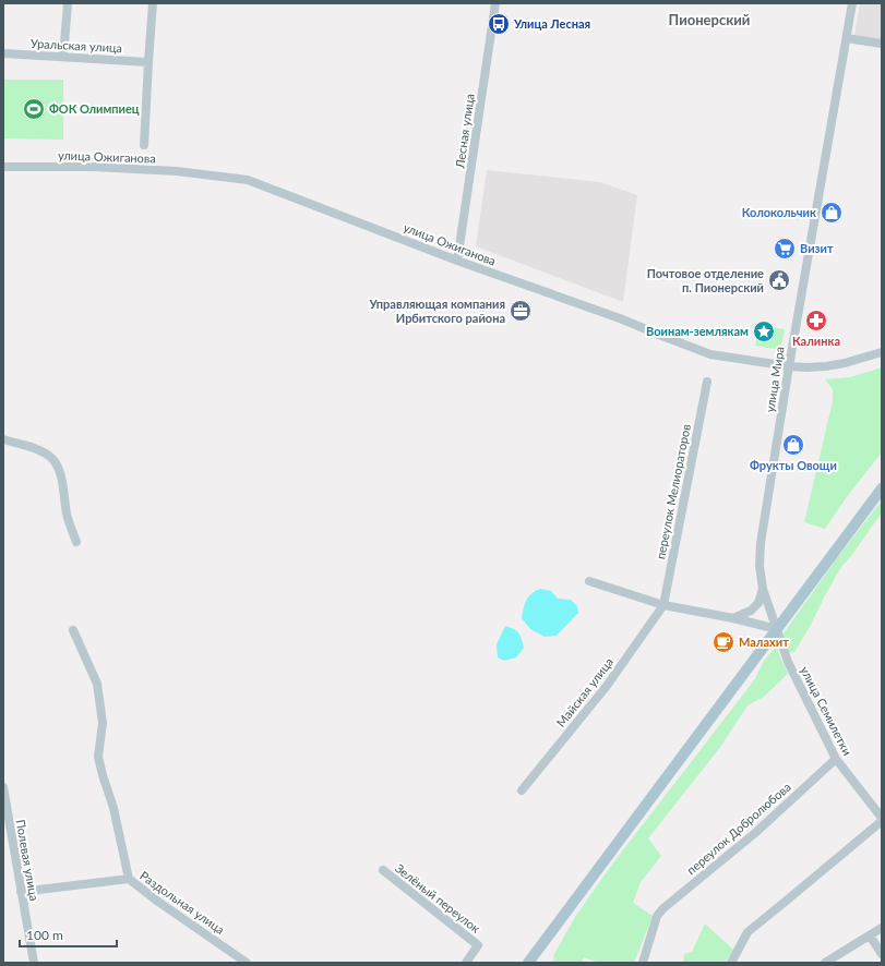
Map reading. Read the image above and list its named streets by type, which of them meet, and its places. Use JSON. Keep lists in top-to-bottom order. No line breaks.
{"streets":{"street":["Уральская улица","Лесная улица","улица Ожиганова","улица Мира","переулок Мелиораторов","Майская улица","улица Семилетки","переулок Добролюбова","Полевая улица","Зелёный переулок","Раздольная улица"]},"crossings":[["Лесная улица","улица Ожиганова"],["улица Ожиганова","улица Мира"],["улица Мира","улица Семилетки"],["переулок Мелиораторов","Майская улица"],["улица Семилетки","переулок Добролюбова"]],"districts":["Пионерский"],"places":{"bus stop":["Улица Лесная"],"sports":["ФОК Олимпиец"],"shop":["Колокольчик","Фрукты Овощи"],"supermarket":["Визит"],"public building":["Почтовое отделение п. Пионерский"],"office":["Управляющая компания Ирбитского района"],"pharmacy":["Калинка"],"place":["Воинам-землякам"],"cafe":["Малахит"]},"scale_bar":"100 m"}
